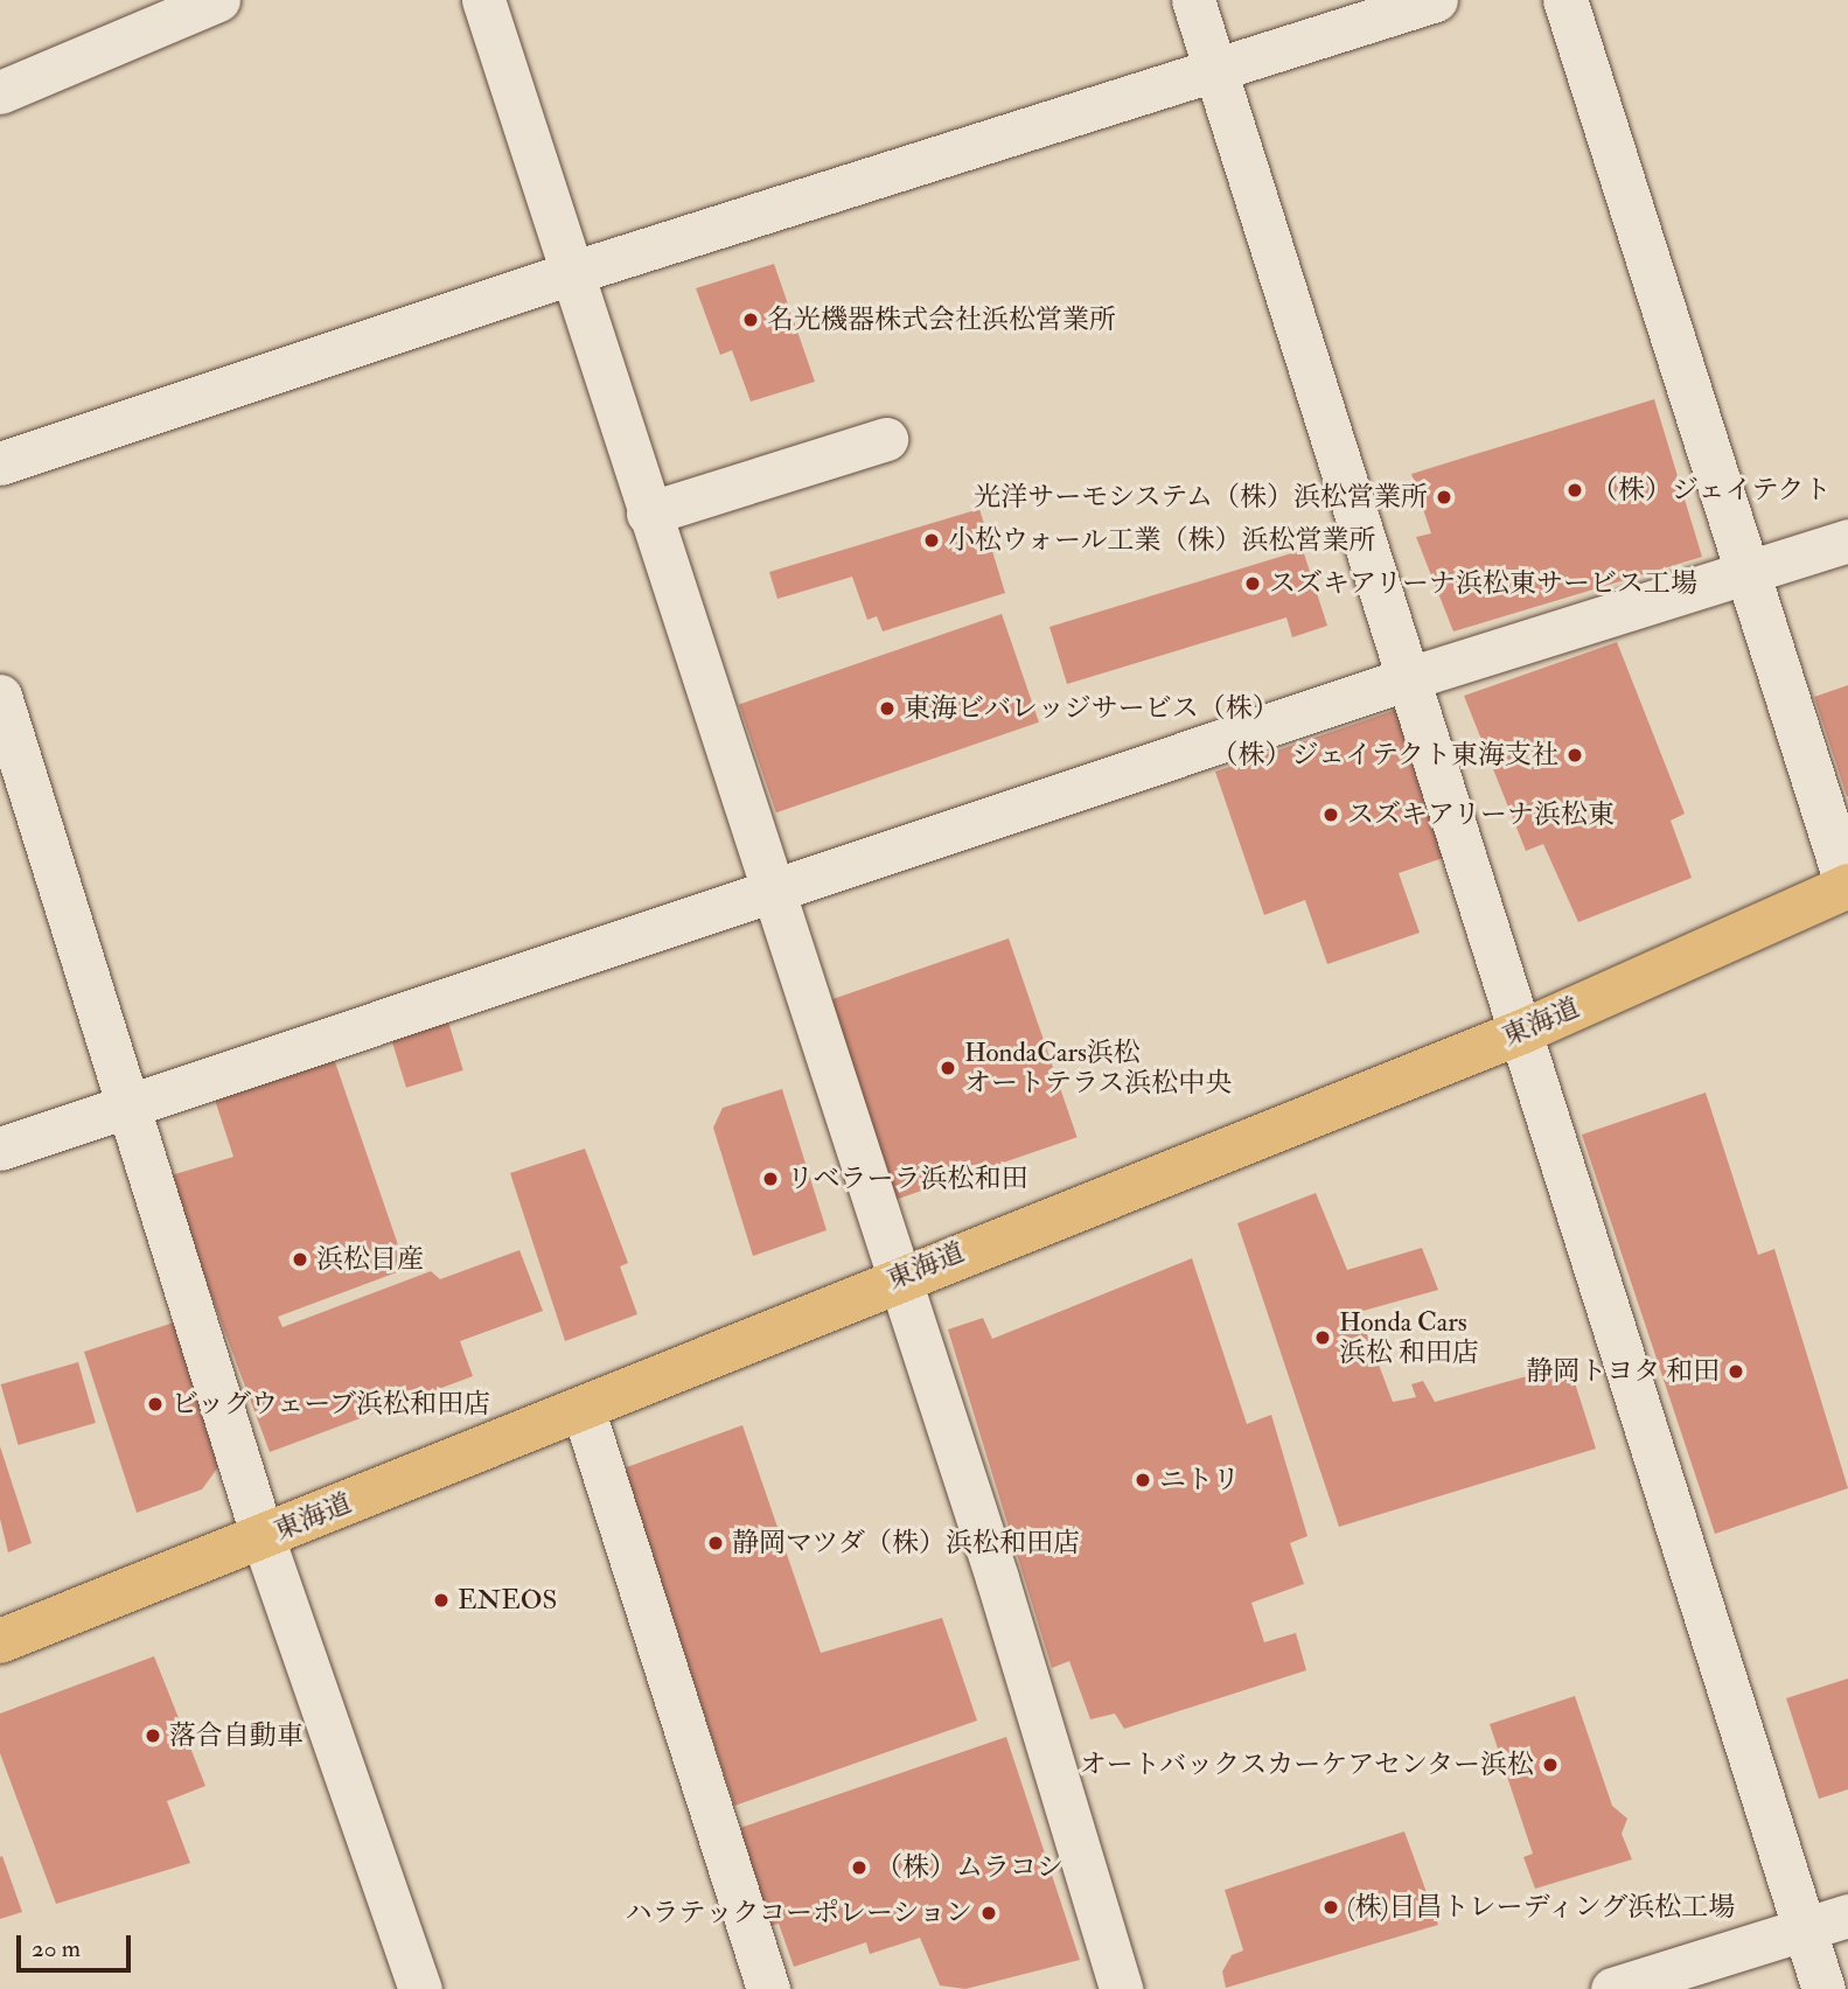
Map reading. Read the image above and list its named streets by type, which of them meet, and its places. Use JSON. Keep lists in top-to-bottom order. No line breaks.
{"streets":{"highway":["東海道"]},"places":["名光機器株式会社浜松営業所","（株）ジェイテクト","光洋サーモシステム（株）浜松営業所","小松ウォール工業（株）浜松営業所","スズキアリーナ浜松東サービス工場","東海ビバレッジサービス（株）","（株）ジェイテクト東海支社","スズキアリーナ浜松東","HondaCars浜松 オートテラス浜松中央","リベラーラ浜松和田","浜松日産","Honda Cars 浜松 和田店","静岡トヨタ 和田","ビッグウェーブ浜松和田店","ニトリ","静岡マツダ（株）浜松和田店","ENEOS","落合自動車","オートバックスカーケアセンター浜松","（株）ムラコシ","(株)日昌トレーディング浜松工場","ハラテックコーポレーション"],"scale_bar":"20 m"}
